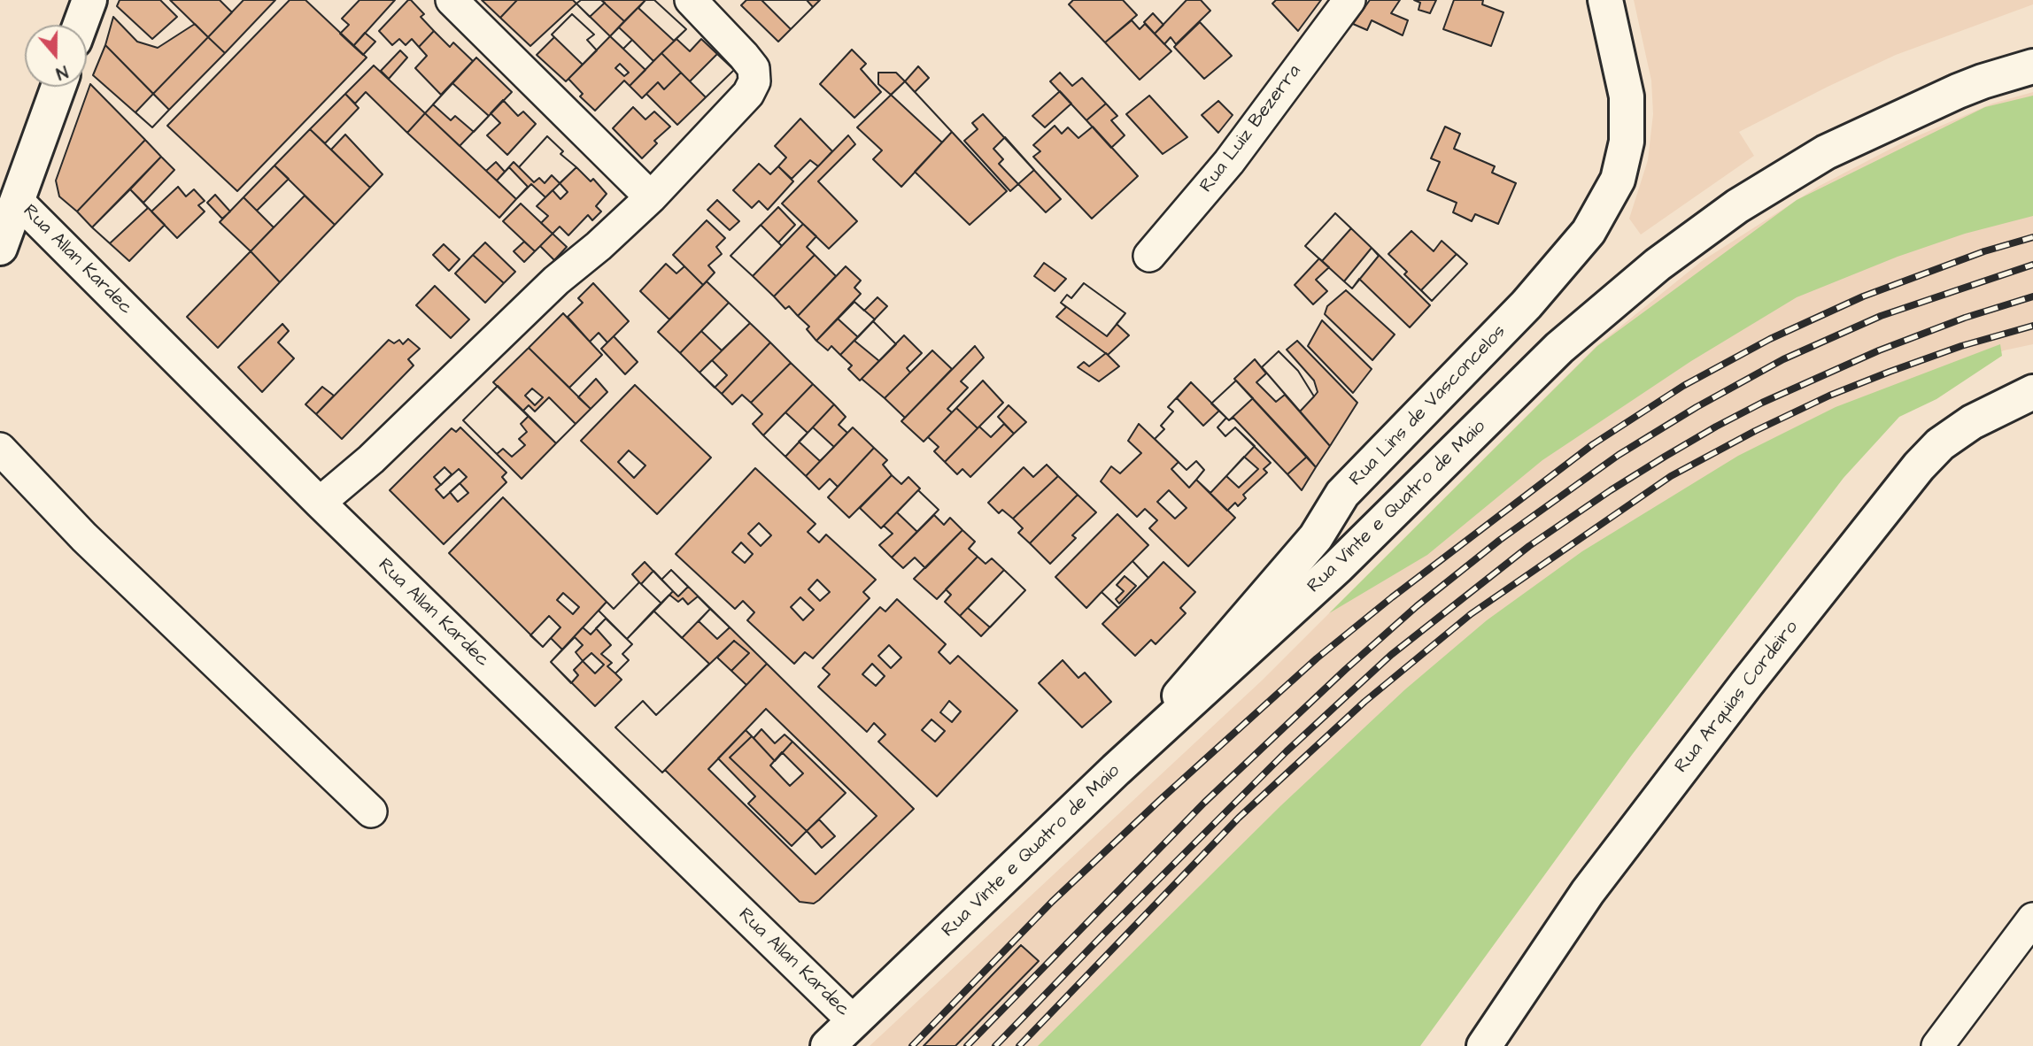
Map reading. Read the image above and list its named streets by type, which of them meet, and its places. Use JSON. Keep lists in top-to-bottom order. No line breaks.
{"streets":{"main road":["Rua Lins de Vasconcelos","Rua Vinte e Quatro de Maio","Rua Arquias Cordeiro"],"street":["Rua Luiz Bezerra","Rua Allan Kardec"]},"crossings":[["Rua Allan Kardec","Rua Vinte e Quatro de Maio"],["Rua Lins de Vasconcelos","Rua Vinte e Quatro de Maio"]],"north":"bottom"}
